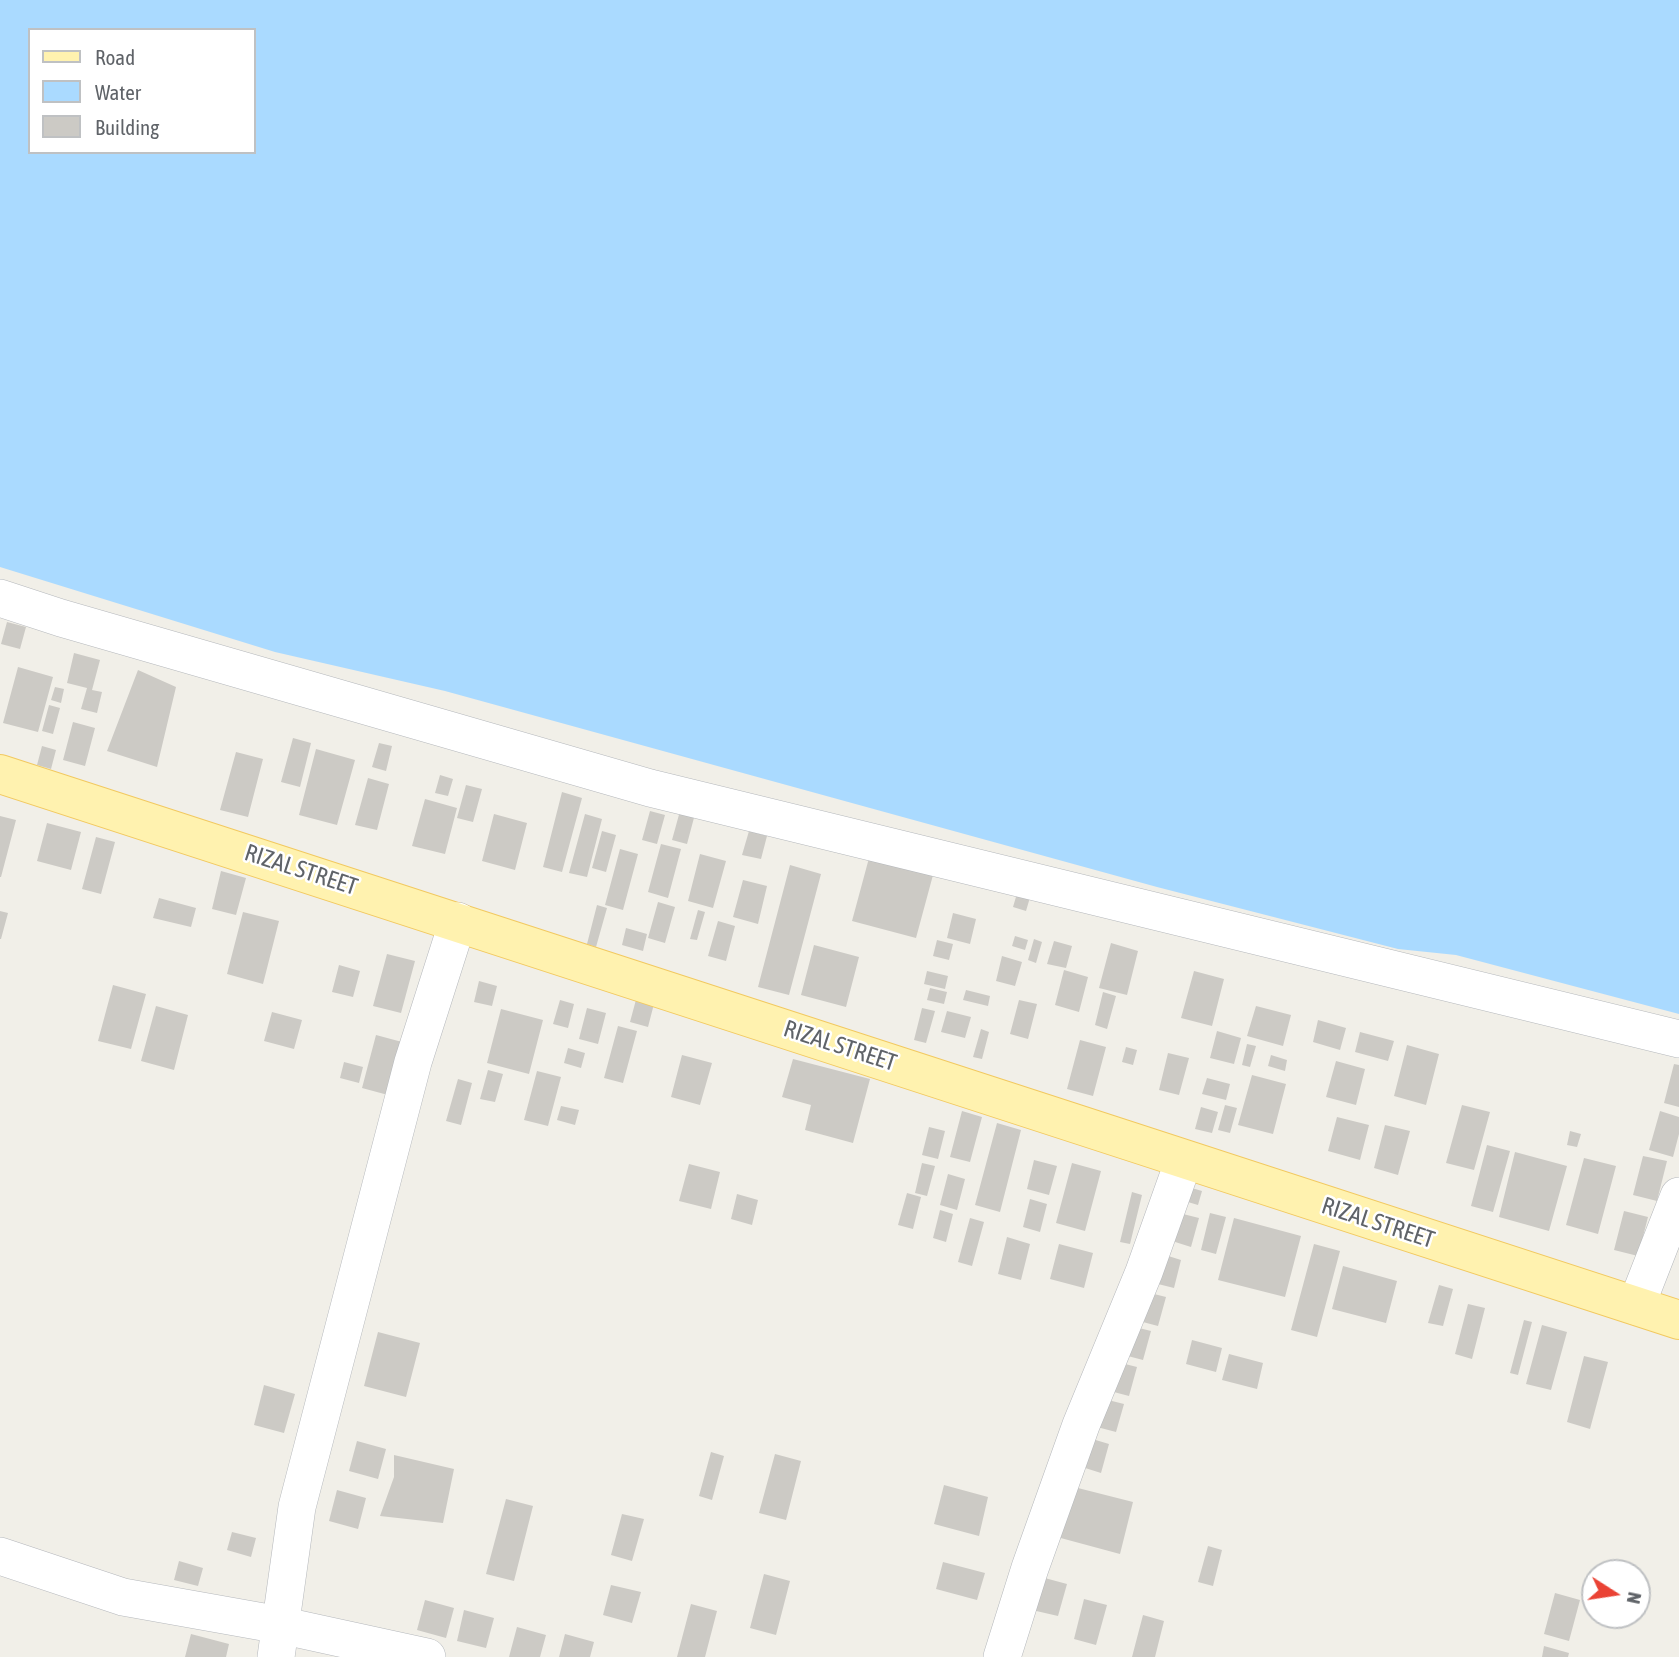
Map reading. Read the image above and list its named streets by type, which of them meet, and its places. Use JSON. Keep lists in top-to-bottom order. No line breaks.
{"streets":{"main road":["RIZAL STREET"]},"legend":["Road","Water","Building"],"north":"right"}
